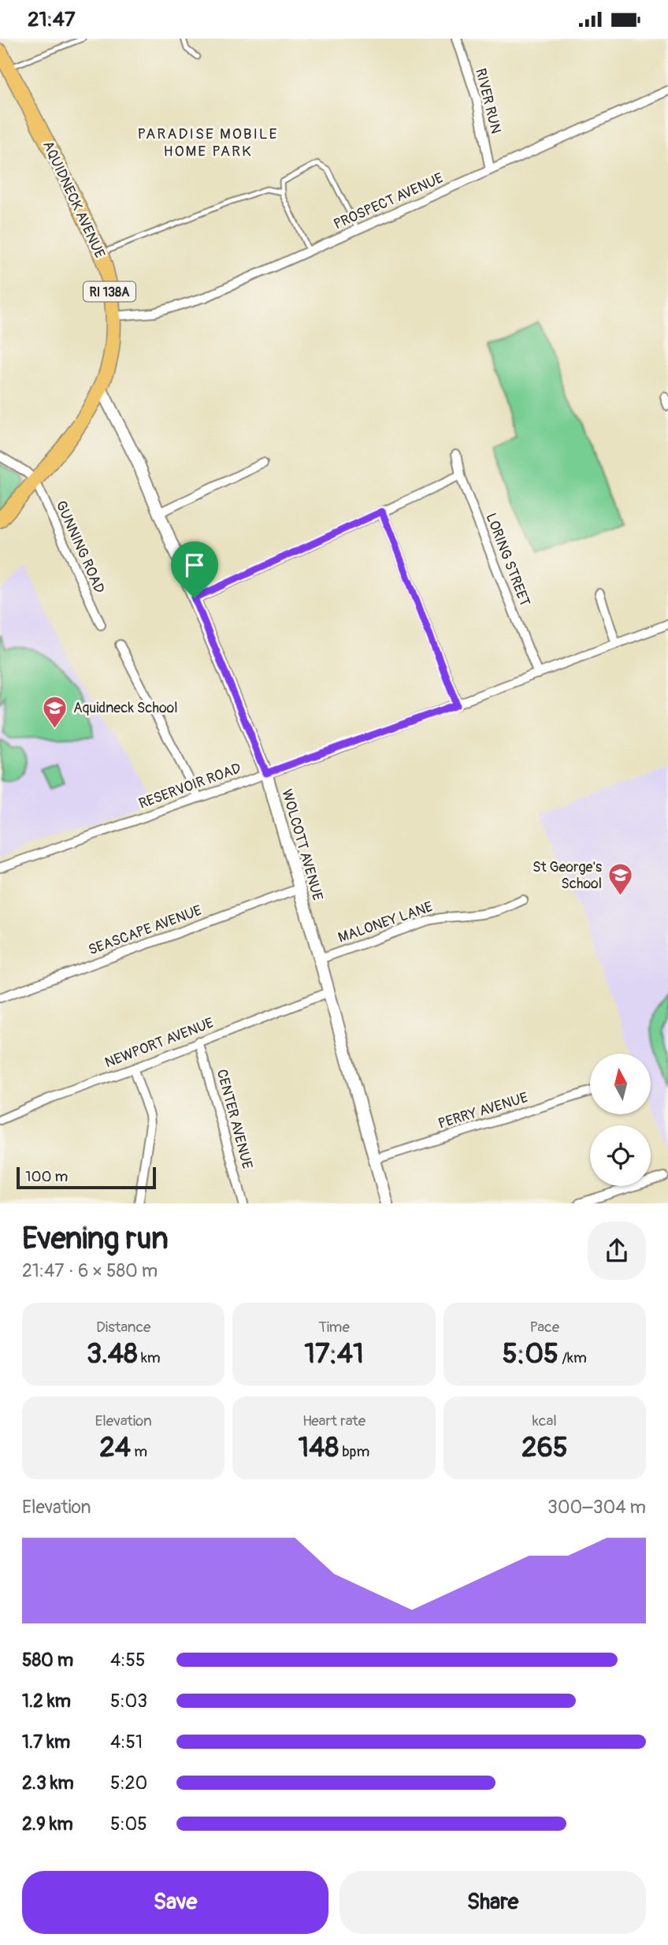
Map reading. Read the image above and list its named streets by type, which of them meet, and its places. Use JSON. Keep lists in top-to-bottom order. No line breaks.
{"streets":{"main road":["AQUIDNECK AVENUE","RI 138A"],"street":["RIVER RUN","PROSPECT AVENUE","GUNNING ROAD","LORING STREET","RESERVOIR ROAD","WOLCOTT AVENUE","MALONEY LANE","SEASCAPE AVENUE","NEWPORT AVENUE","PERRY AVENUE","CENTER AVENUE"]},"crossings":[["RIVER RUN","PROSPECT AVENUE"],["AQUIDNECK AVENUE","PROSPECT AVENUE"],["AQUIDNECK AVENUE","GUNNING ROAD"],["AQUIDNECK AVENUE","WOLCOTT AVENUE"],["LORING STREET","RESERVOIR ROAD"],["RESERVOIR ROAD","WOLCOTT AVENUE"],["WOLCOTT AVENUE","MALONEY LANE"],["WOLCOTT AVENUE","SEASCAPE AVENUE"],["WOLCOTT AVENUE","NEWPORT AVENUE"],["WOLCOTT AVENUE","PERRY AVENUE"],["NEWPORT AVENUE","CENTER AVENUE"]],"districts":["PARADISE MOBILE HOME PARK"],"places":{"school or university":["Aquidneck School","St George's School"]},"scale_bar":"100 m","north":"top","page":{"status":"21:47","scale":"100 m","heading":["Evening run","21:47 · 6 × 580 m"],"stats":[["Distance","3.48 km"],["Time","17:41"],["Pace","5:05 /km"],["Elevation","24 m"],["Heart rate","148 bpm"],["kcal","265"]],"chart":["Elevation","300–304 m"],"list":[{"name":"580 m","note":"4:55"},{"name":"1.2 km","note":"5:03"},{"name":"1.7 km","note":"4:51"},{"name":"2.3 km","note":"5:20"},{"name":"2.9 km","note":"5:05"}],"buttons":["Save","Share"]}}
